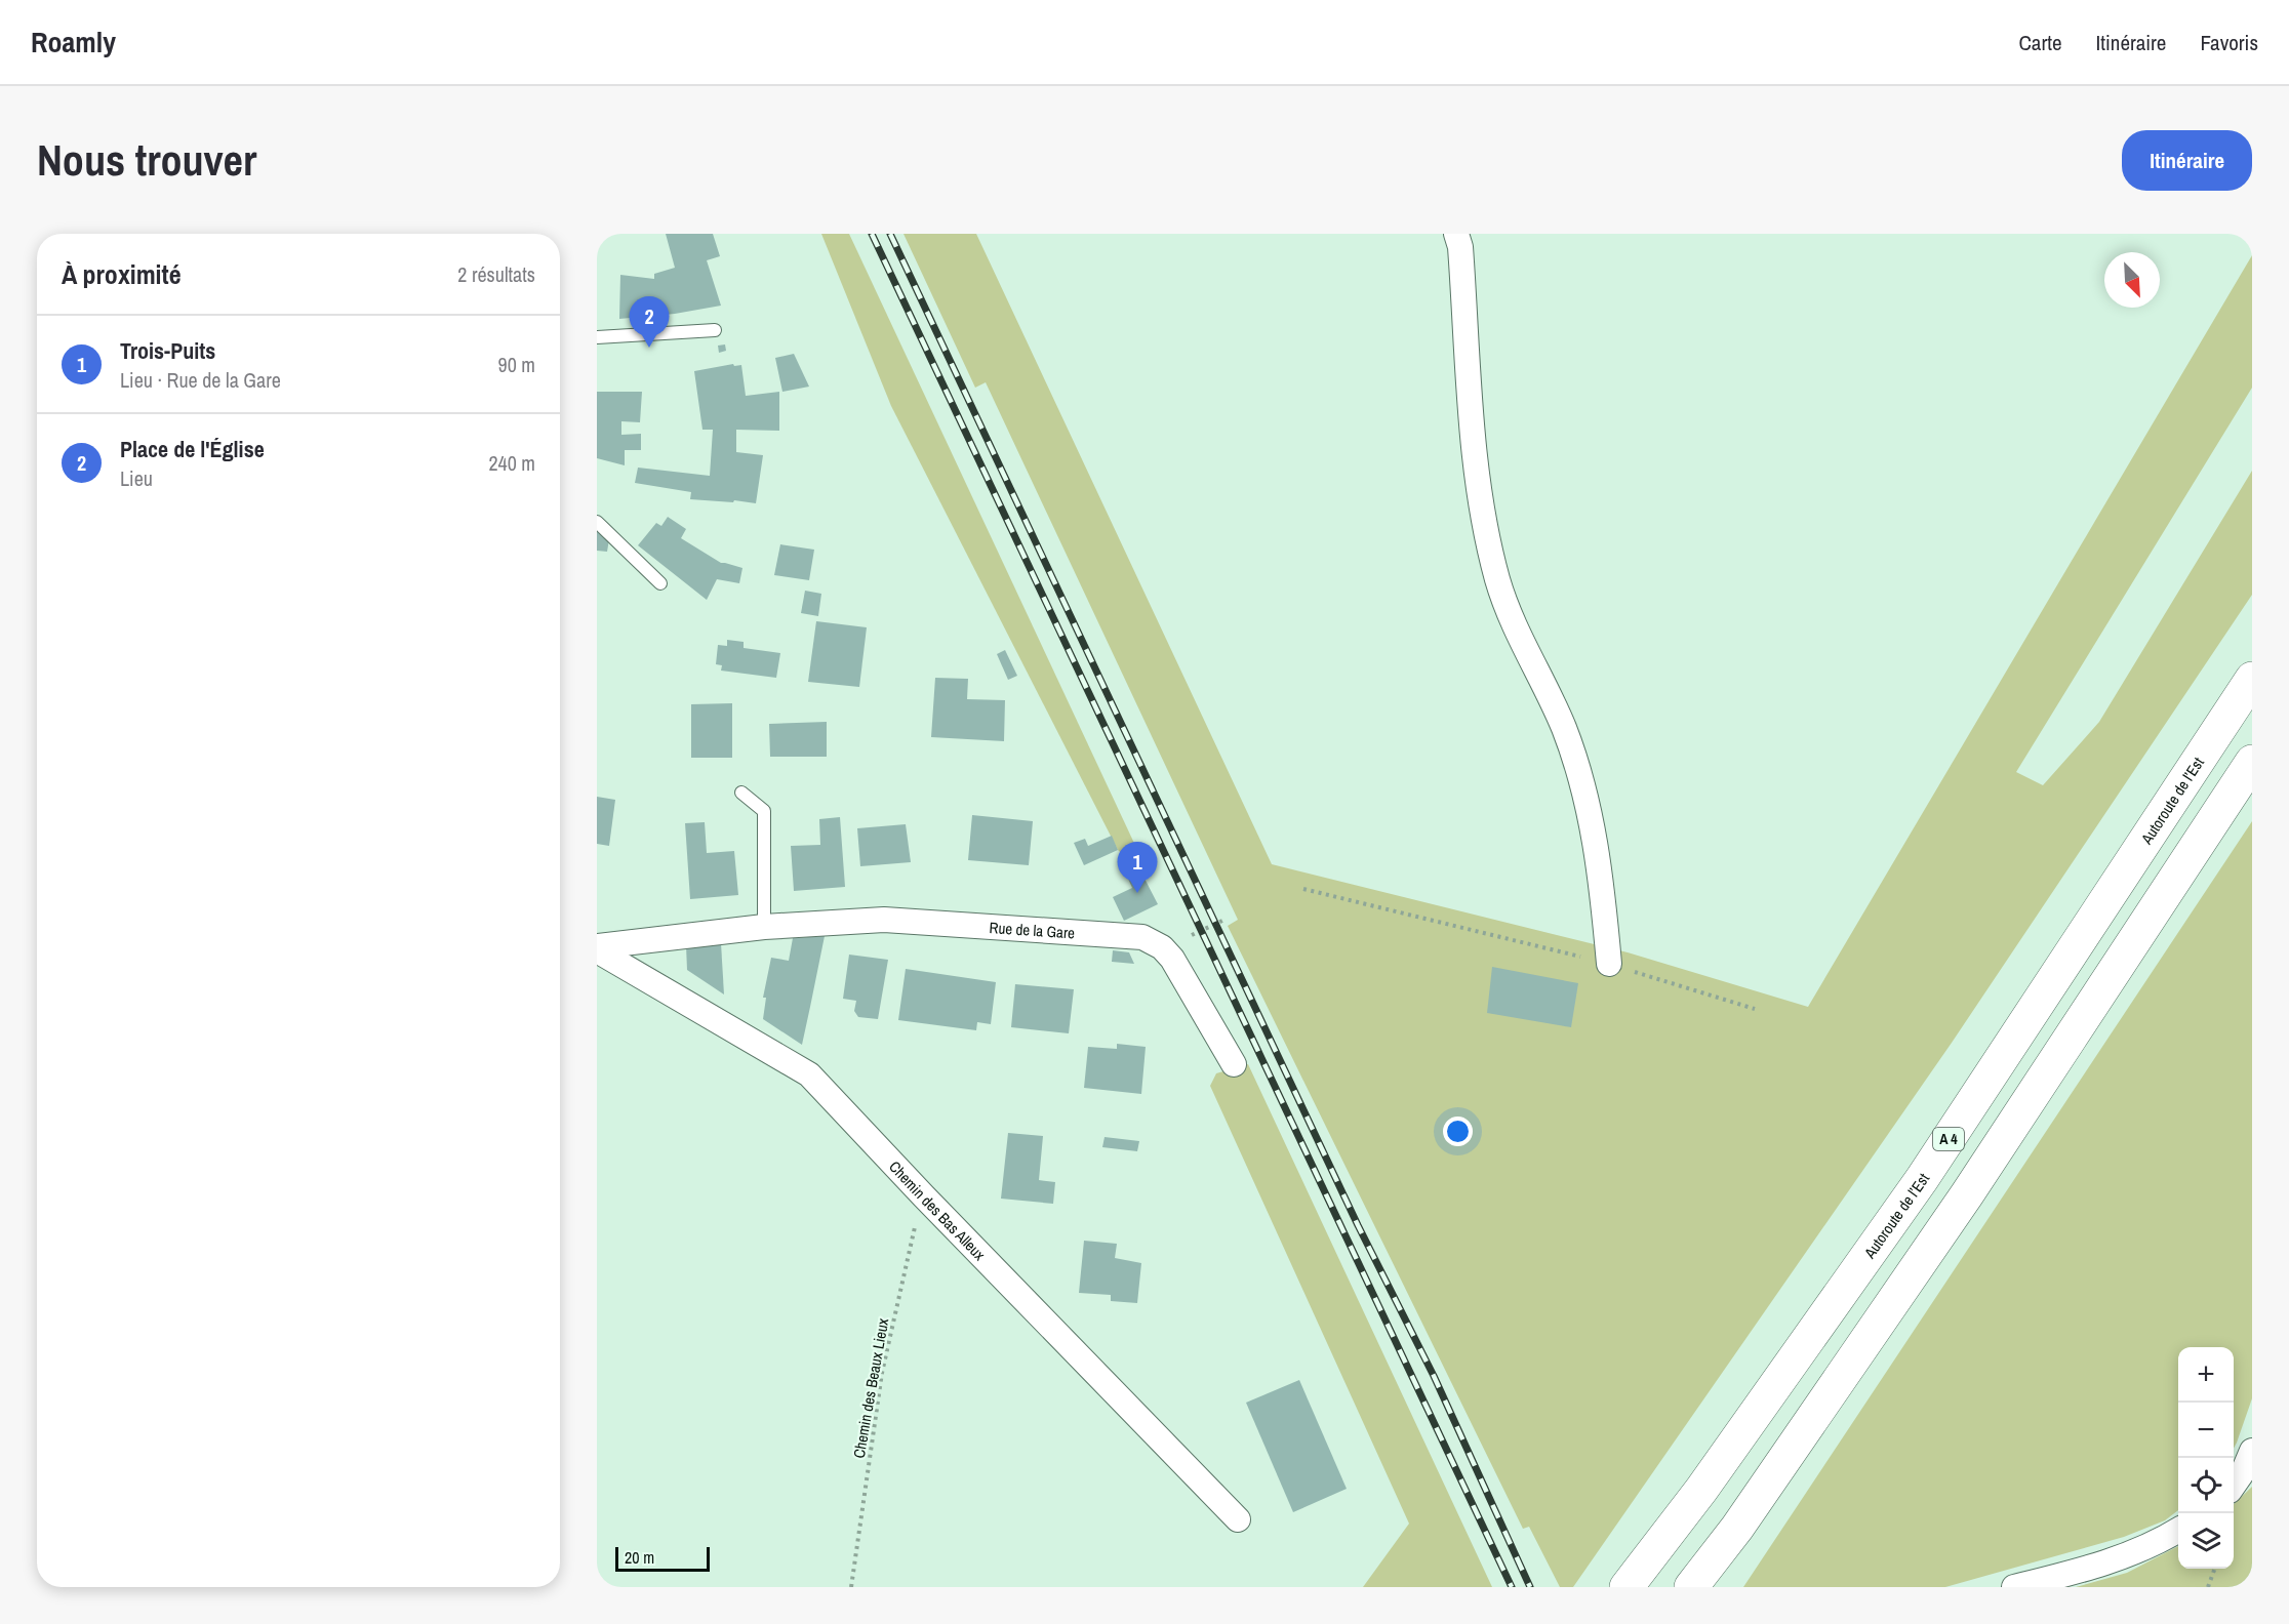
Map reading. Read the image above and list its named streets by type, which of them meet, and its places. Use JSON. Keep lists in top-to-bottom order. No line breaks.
{"streets":{"highway":["Autoroute de l’Est","A 4"],"street":["Rue de la Gare","Chemin des Bas Alleux"],"path":["Chemin des Beaux Lieux"]},"crossings":[["Rue de la Gare","Chemin des Bas Alleux"],["Chemin des Bas Alleux","Chemin des Beaux Lieux"]],"scale_bar":"20 m","north":"bottom right","page":{"header":"Roamly","nav":["Carte","Itinéraire","Favoris"],"buttons":"Itinéraire","title":"Nous trouver","heading":["À proximité","2 résultats"],"pins":["2","1"],"list":[{"mark":"1","name":"Trois-Puits","note":"Lieu · Rue de la Gare","value":"90 m"},{"mark":"2","name":"Place de l'Église","note":"Lieu","value":"240 m"}],"map_buttons":["+","−"],"scale":"20 m"}}
